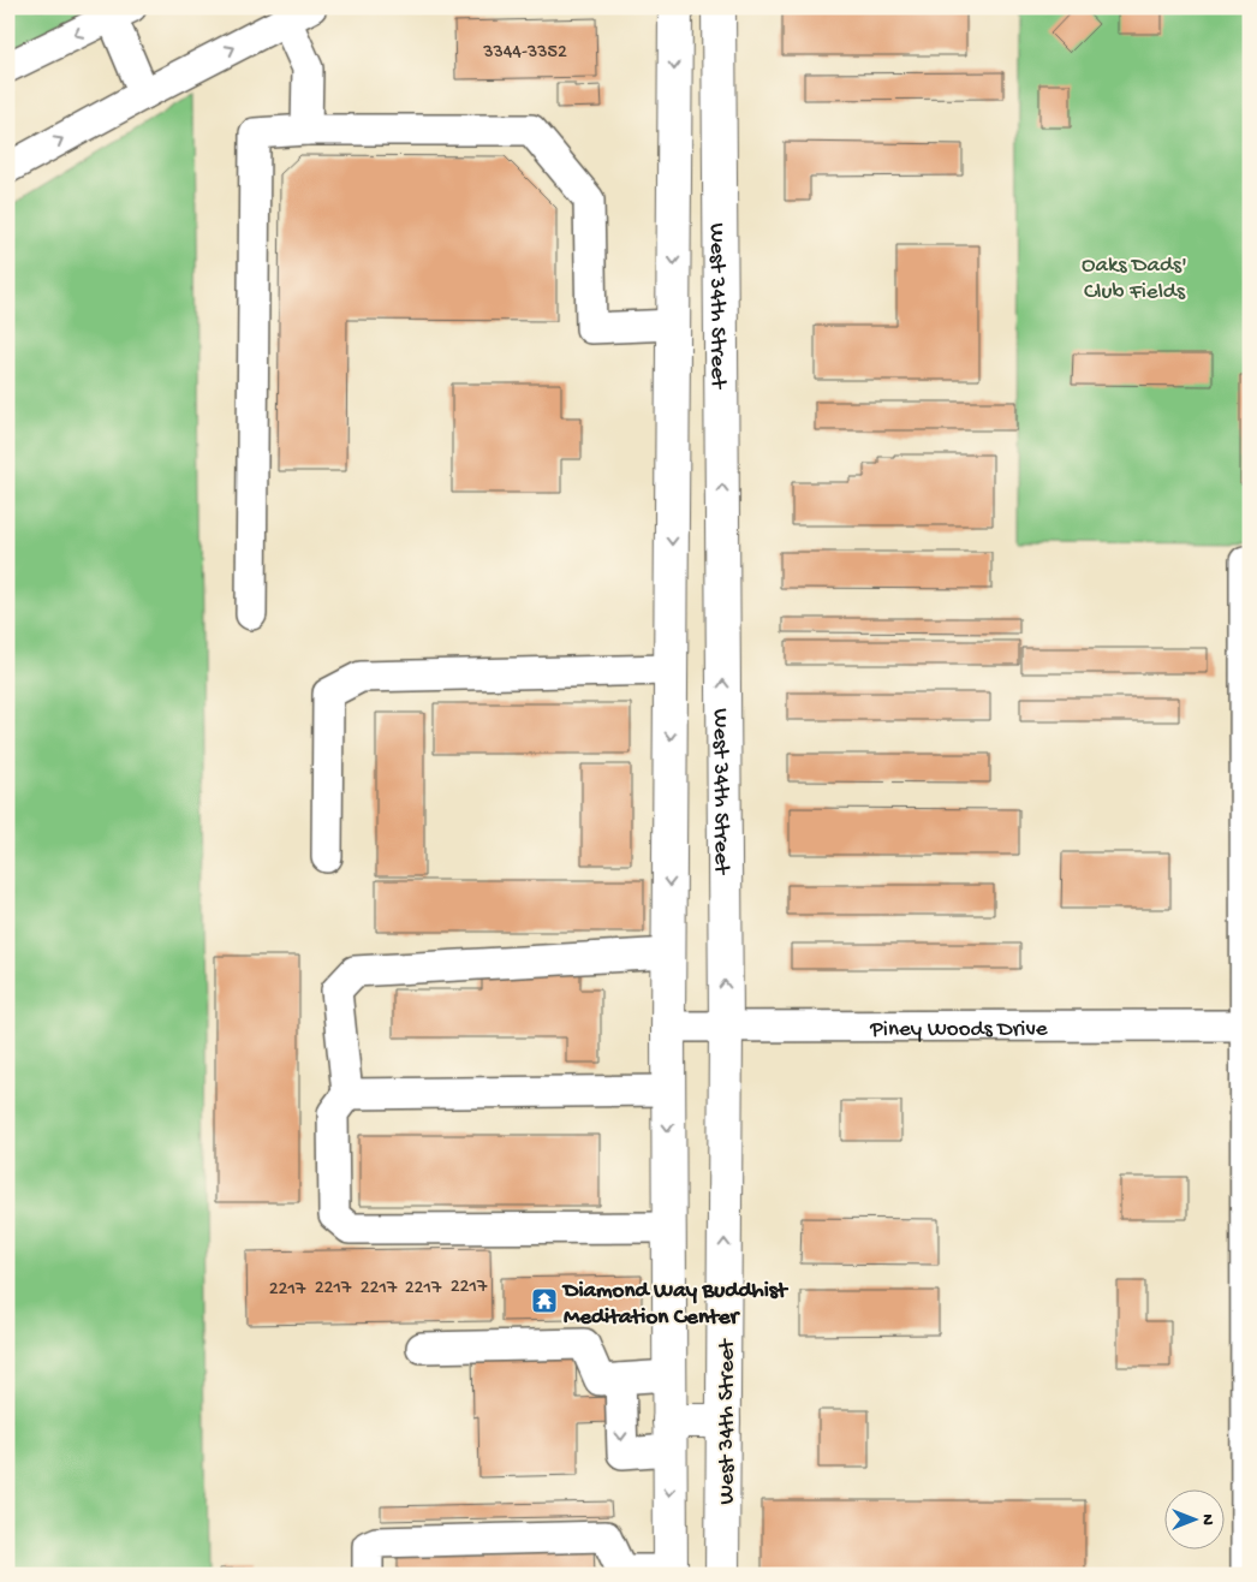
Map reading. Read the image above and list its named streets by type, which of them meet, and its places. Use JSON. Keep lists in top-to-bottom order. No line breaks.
{"streets":{"main road":["West 34th Street"],"street":["Piney Woods Drive"]},"crossings":[["West 34th Street","Piney Woods Drive"]],"parks":["Oaks Dads' Club Fields"],"places":{"temple":["Diamond Way Buddhist Meditation Center"]},"house_numbers":["3344-3352","2217","2217","2217","2217","2217"],"north":"right"}
